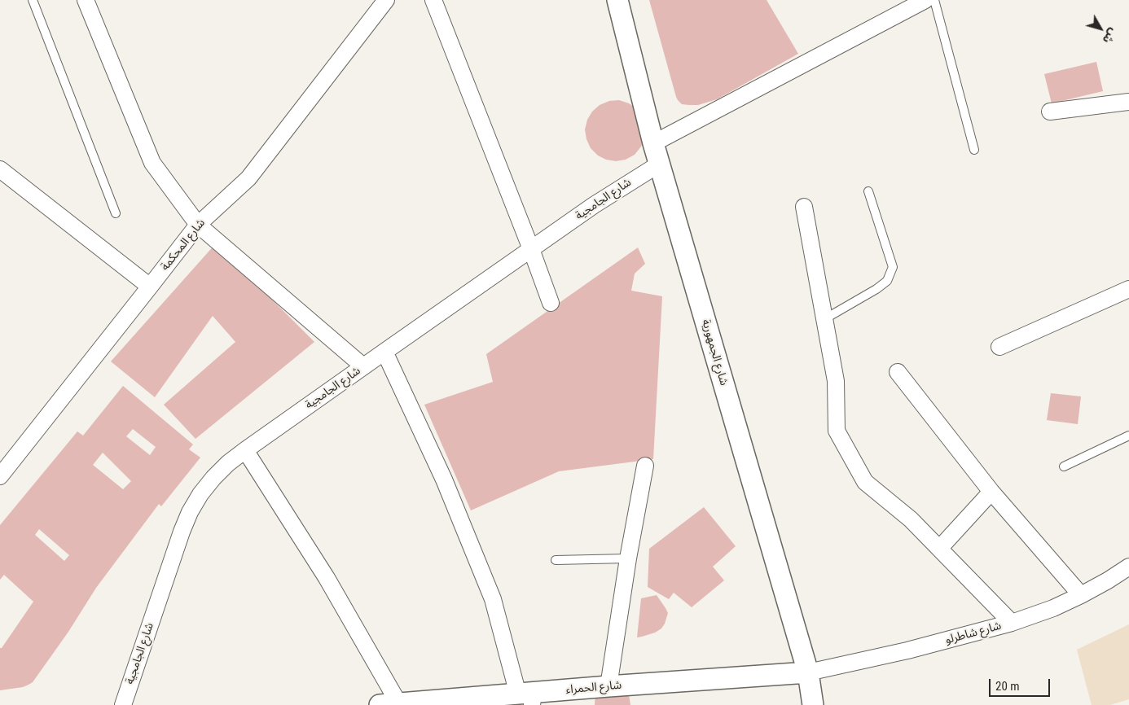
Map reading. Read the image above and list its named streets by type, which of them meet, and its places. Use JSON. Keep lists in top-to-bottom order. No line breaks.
{"streets":{"street":["شارع الجامجية","شارع المحكمة","شارع الجمهورية","شارع شاطرلو","شارع الحمراء"]},"crossings":[["شارع الجامجية","شارع الجمهورية"],["شارع الجمهورية","شارع شاطرلو"],["شارع الجمهورية","شارع الحمراء"],["شارع شاطرلو","شارع الحمراء"]],"scale_bar":"20 m","north":"bottom right"}
